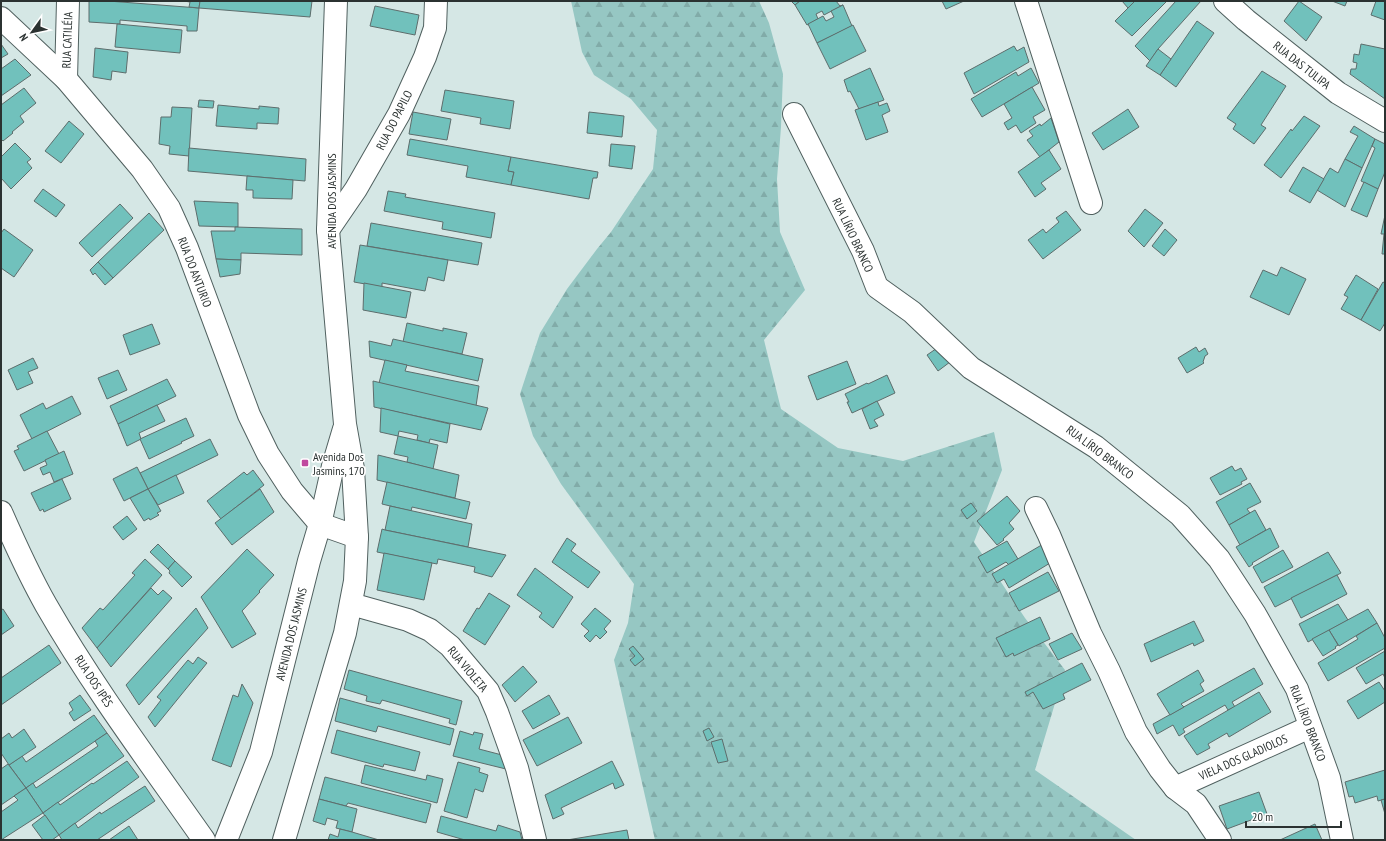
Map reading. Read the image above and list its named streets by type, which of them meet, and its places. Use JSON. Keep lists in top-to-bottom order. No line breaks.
{"streets":{"street":["RUA CATILÉIA","RUA DAS TULIPA","RUA DO PAPILO","AVENIDA DOS JASMINS","RUA LÍRIO BRANCO","RUA DO ANTURIO","RUA VIOLETA","RUA DOS IPÊS","VIELA DOS GLADIOLOS"]},"crossings":[["RUA CATILÉIA","RUA DO ANTURIO"],["RUA DO PAPILO","AVENIDA DOS JASMINS"],["AVENIDA DOS JASMINS","RUA DO ANTURIO"],["AVENIDA DOS JASMINS","RUA VIOLETA"],["RUA LÍRIO BRANCO","VIELA DOS GLADIOLOS"]],"places":{"transit":["Avenida Dos Jasmins, 170"]},"scale_bar":"20 m","north":"bottom left"}
